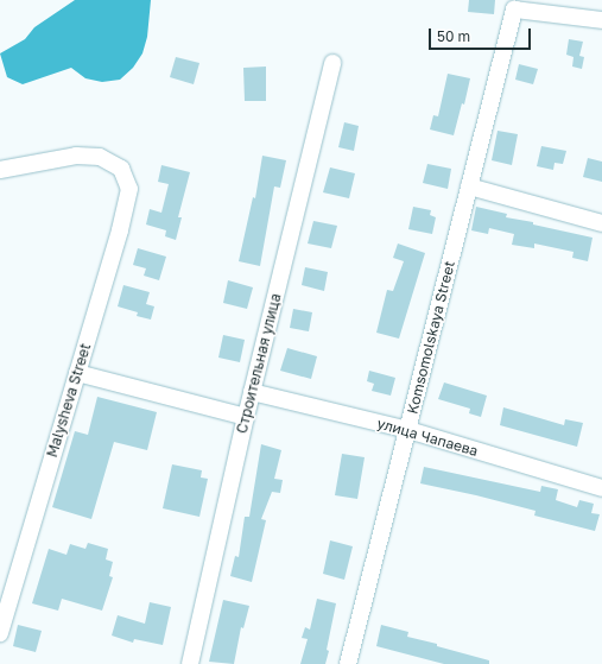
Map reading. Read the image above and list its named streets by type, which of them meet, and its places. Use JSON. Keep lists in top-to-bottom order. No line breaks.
{"streets":{"street":["Komsomolskaya Street","Строительная улица","Malysheva Street","улица Чапаева"]},"crossings":[["Komsomolskaya Street","улица Чапаева"],["Строительная улица","улица Чапаева"]],"scale_bar":"50 m"}
